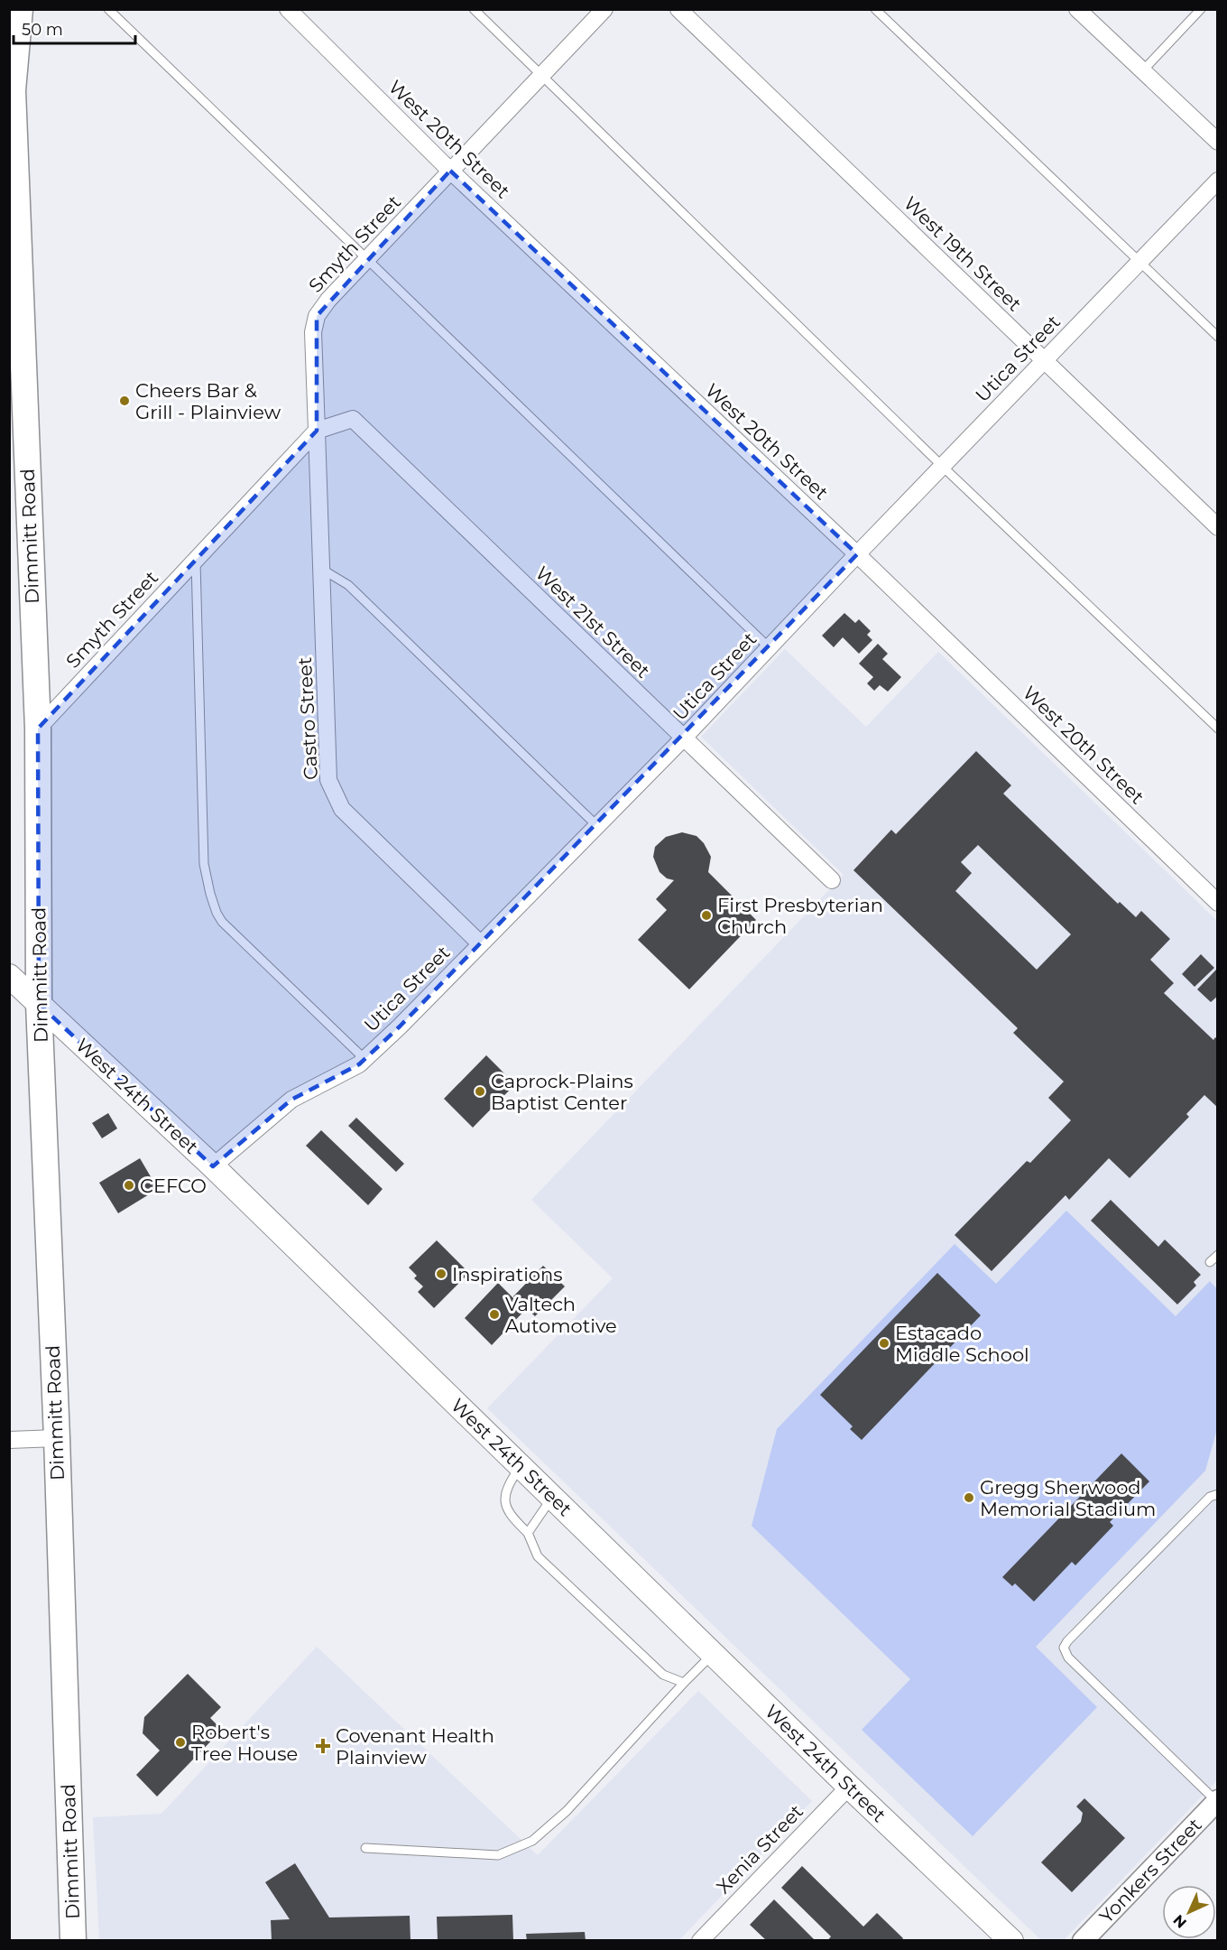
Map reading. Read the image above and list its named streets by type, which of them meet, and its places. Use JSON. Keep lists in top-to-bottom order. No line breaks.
{"streets":{"main road":["Dimmitt Road","West 24th Street"],"street":["West 20th Street","Smyth Street","West 19th Street","Utica Street","West 21st Street","Castro Street","Xenia Street","Yonkers Street"]},"crossings":[["West 20th Street","Smyth Street"],["West 20th Street","Utica Street"],["Smyth Street","Dimmitt Road"],["Smyth Street","West 21st Street"],["Smyth Street","Castro Street"],["West 19th Street","Utica Street"],["Utica Street","West 21st Street"],["Utica Street","Castro Street"],["Utica Street","West 24th Street"],["Dimmitt Road","West 24th Street"],["West 21st Street","Castro Street"],["West 24th Street","Xenia Street"]],"places":{"other":["Cheers Bar & Grill - Plainview","First Presbyterian Church","Caprock-Plains Baptist Center","CEFCO","Inspirations","Valtech Automotive","Estacado Middle School","Gregg Sherwood Memorial Stadium","Robert's Tree House"],"health":["Covenant Health Plainview"]},"scale_bar":"50 m","north":"bottom left"}
